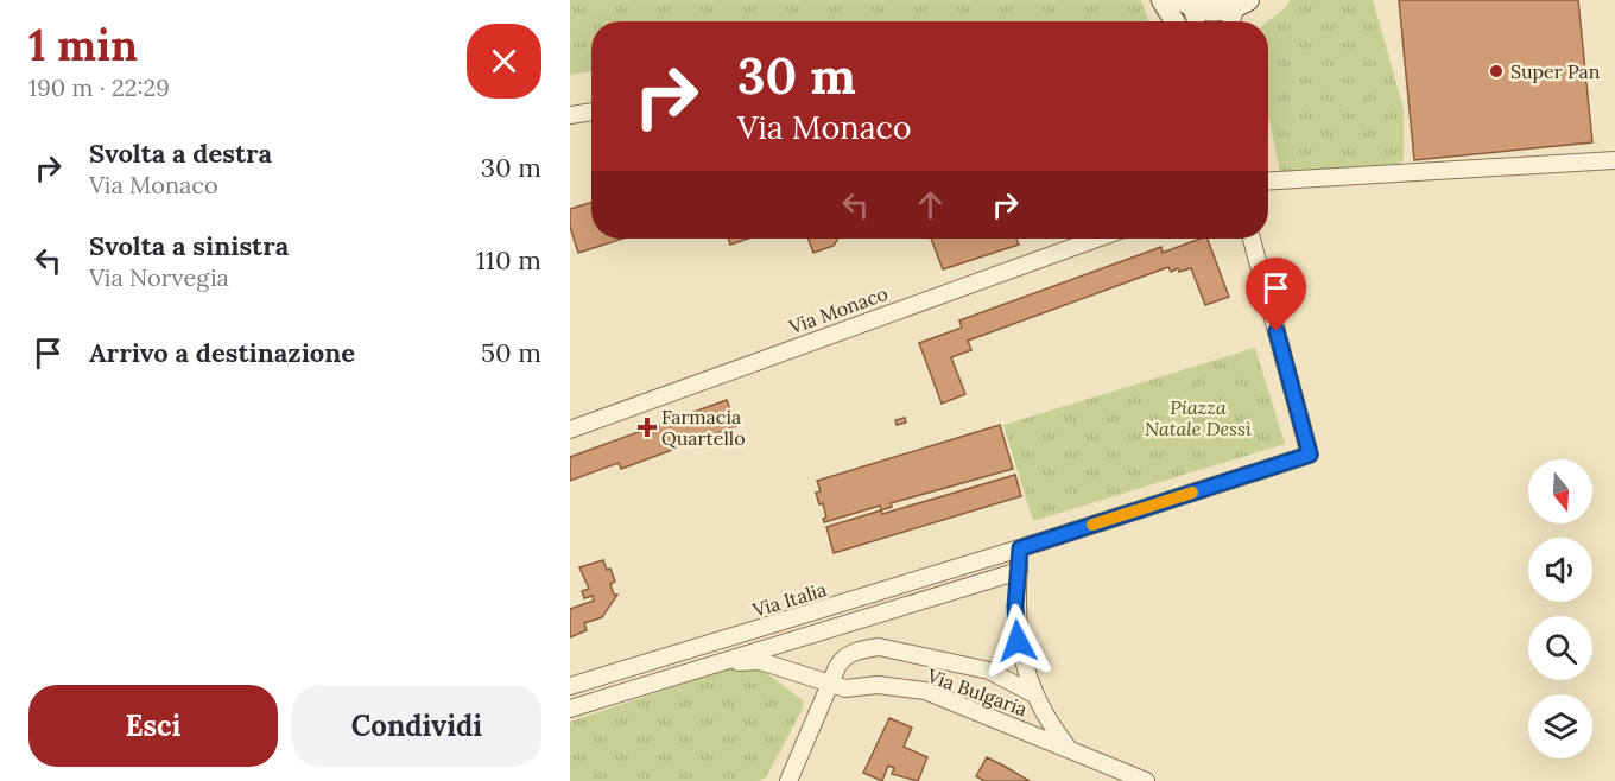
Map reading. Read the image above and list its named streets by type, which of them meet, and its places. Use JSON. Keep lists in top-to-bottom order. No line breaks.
{"streets":{"street":["Via Monaco","Via Italia","Via Bulgaria"]},"crossings":[["Via Italia","Via Bulgaria"]],"parks":["Piazza Natale Dessì"],"places":{"other":["Super Pan"],"health":["Farmacia Quartello"]},"north":"bottom","page":{"heading":["1 min","190 m · 22:29"],"turn":["30 m","Via Monaco"],"list":[{"name":"Svolta a destra","note":"Via Monaco","value":"30 m"},{"name":"Svolta a sinistra","note":"Via Norvegia","value":"110 m"},{"name":"Arrivo a destinazione","value":"50 m"}],"buttons":["Esci","Condividi"]}}
